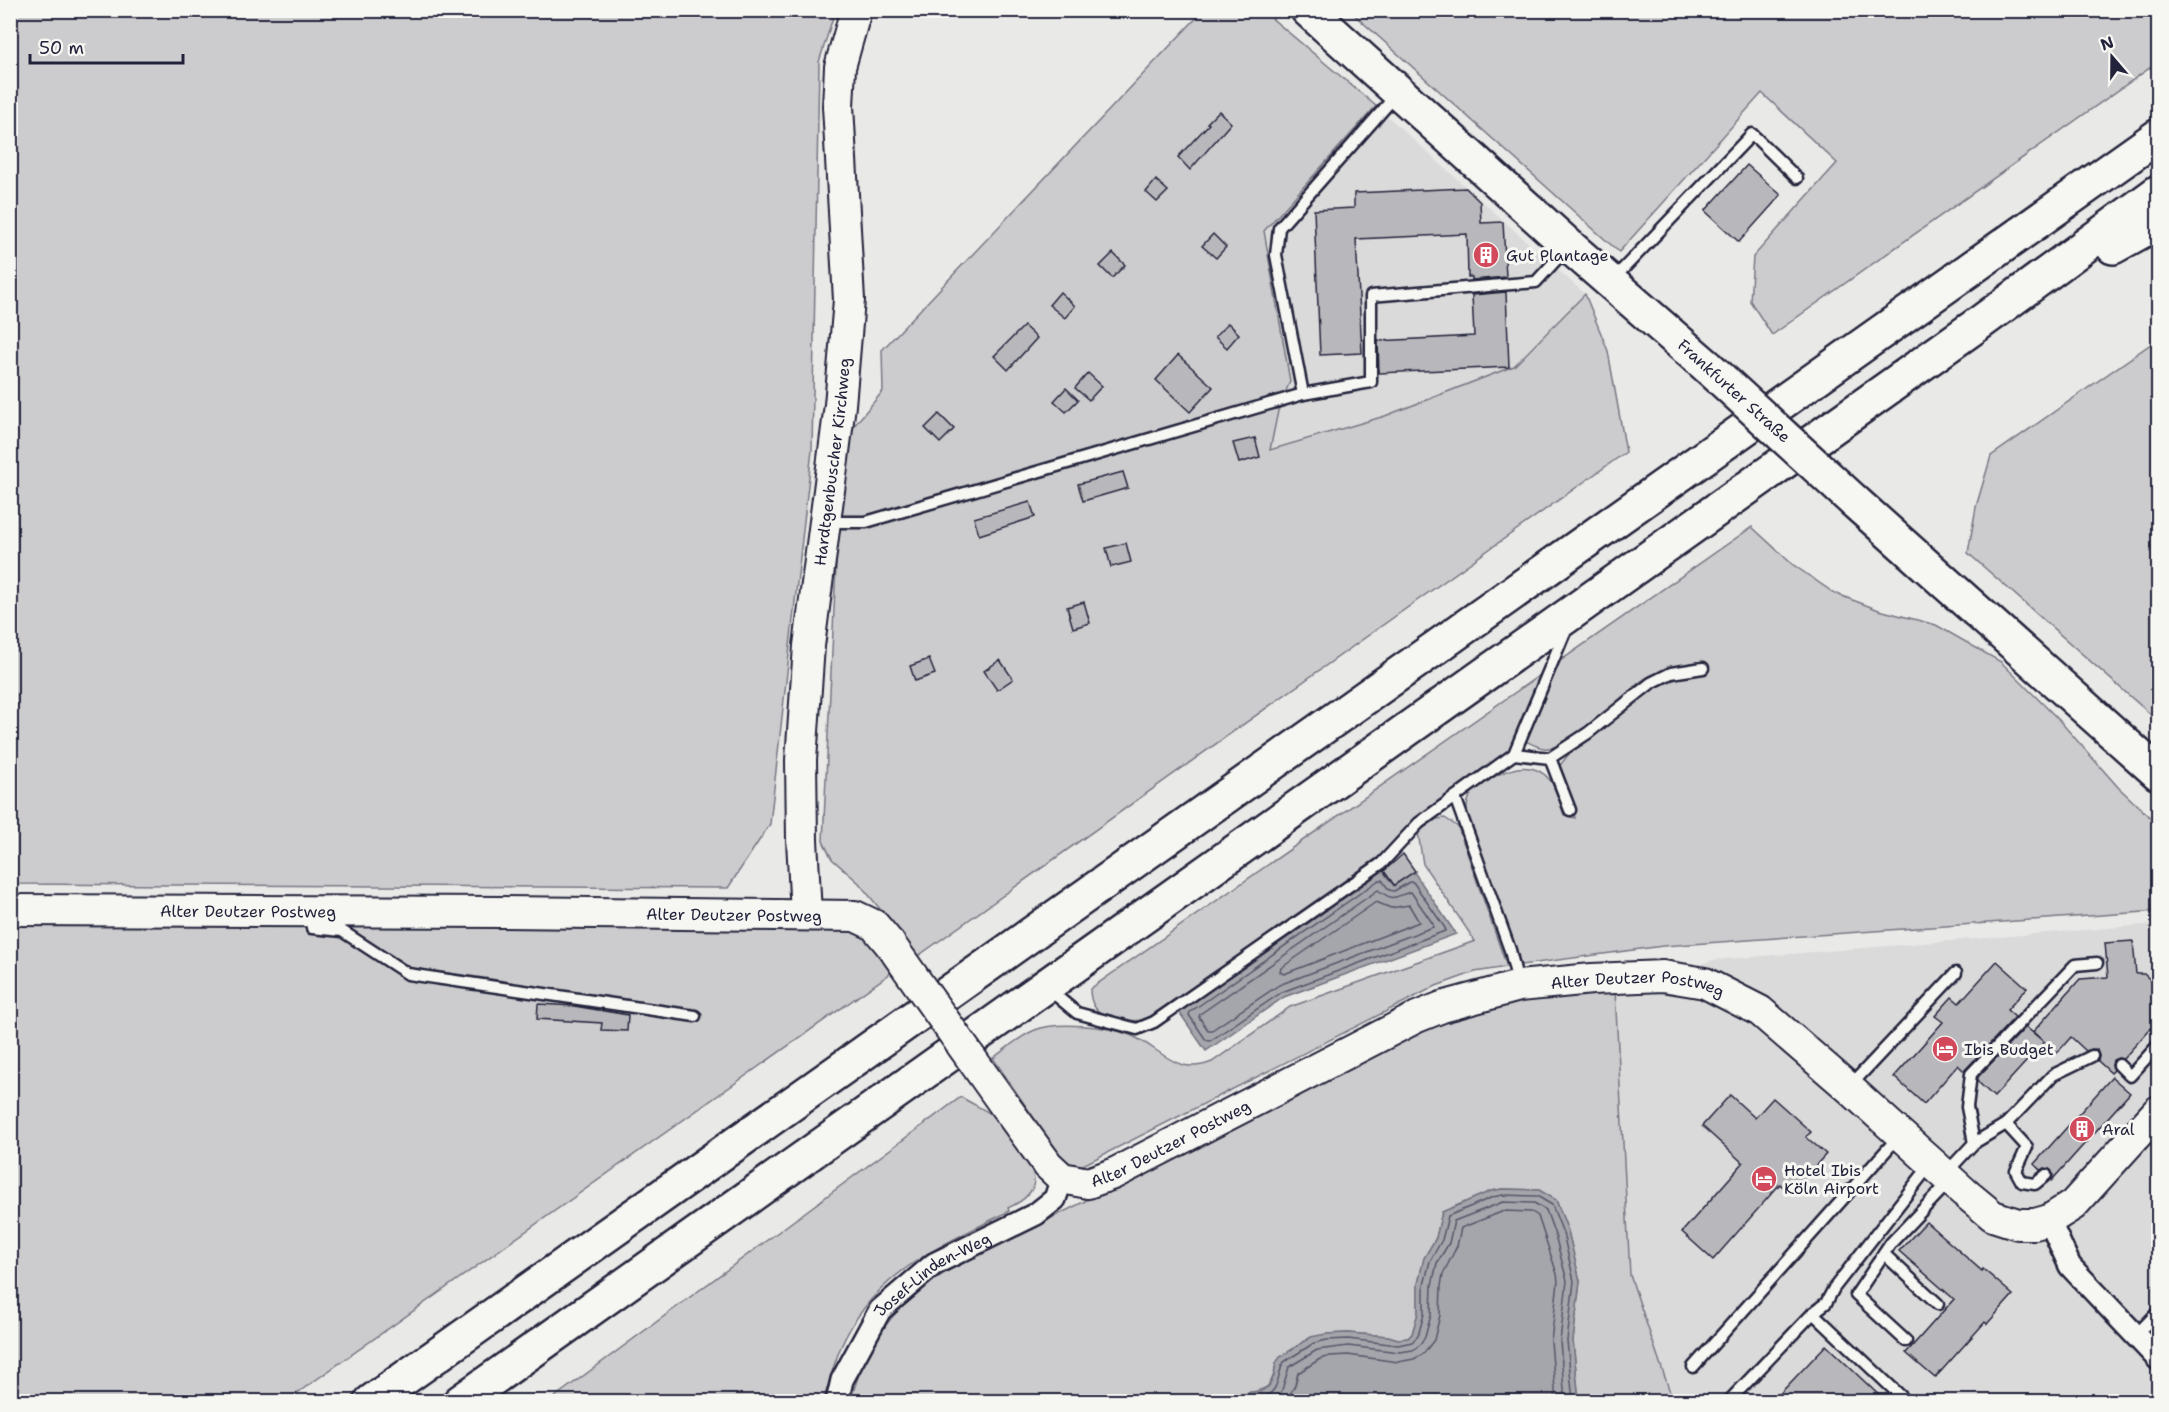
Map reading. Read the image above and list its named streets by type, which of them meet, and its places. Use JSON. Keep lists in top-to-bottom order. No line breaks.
{"streets":{"main road":["Frankfurter Straße"],"street":["Hardtgenbuscher Kirchweg","Alter Deutzer Postweg","Josef-Linden-Weg"]},"crossings":[["Hardtgenbuscher Kirchweg","Alter Deutzer Postweg"],["Alter Deutzer Postweg","Josef-Linden-Weg"]],"places":{"building":["Gut Plantage","Aral"],"hotel":["Ibis Budget","Hotel Ibis Köln Airport"]},"scale_bar":"50 m","north":"top"}
